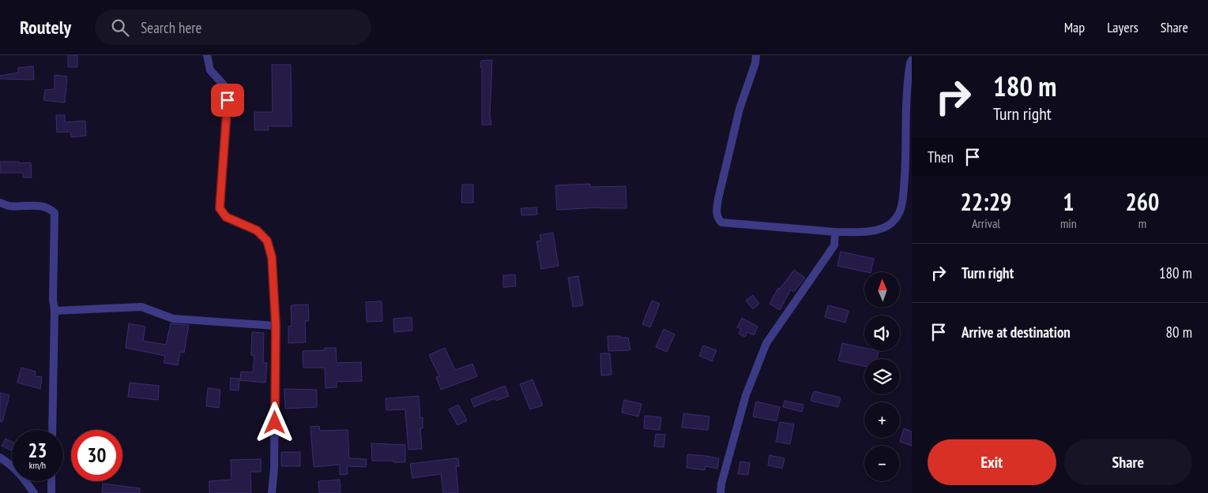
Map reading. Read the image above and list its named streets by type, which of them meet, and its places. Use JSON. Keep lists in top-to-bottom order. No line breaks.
{"north":"top","page":{"header":"Routely","search":"Search here","nav":["Map","Layers","Share"],"turn":["180 m","Turn right"],"then":"Then","eta":["22:29","Arrival","1","min","260","m"],"list":[{"name":"Turn right","value":"180 m"},{"name":"Arrive at destination","value":"80 m"}],"map_buttons":["+","−"],"speed":"23 km/h","limit":"30","buttons":["Exit","Share"]}}
